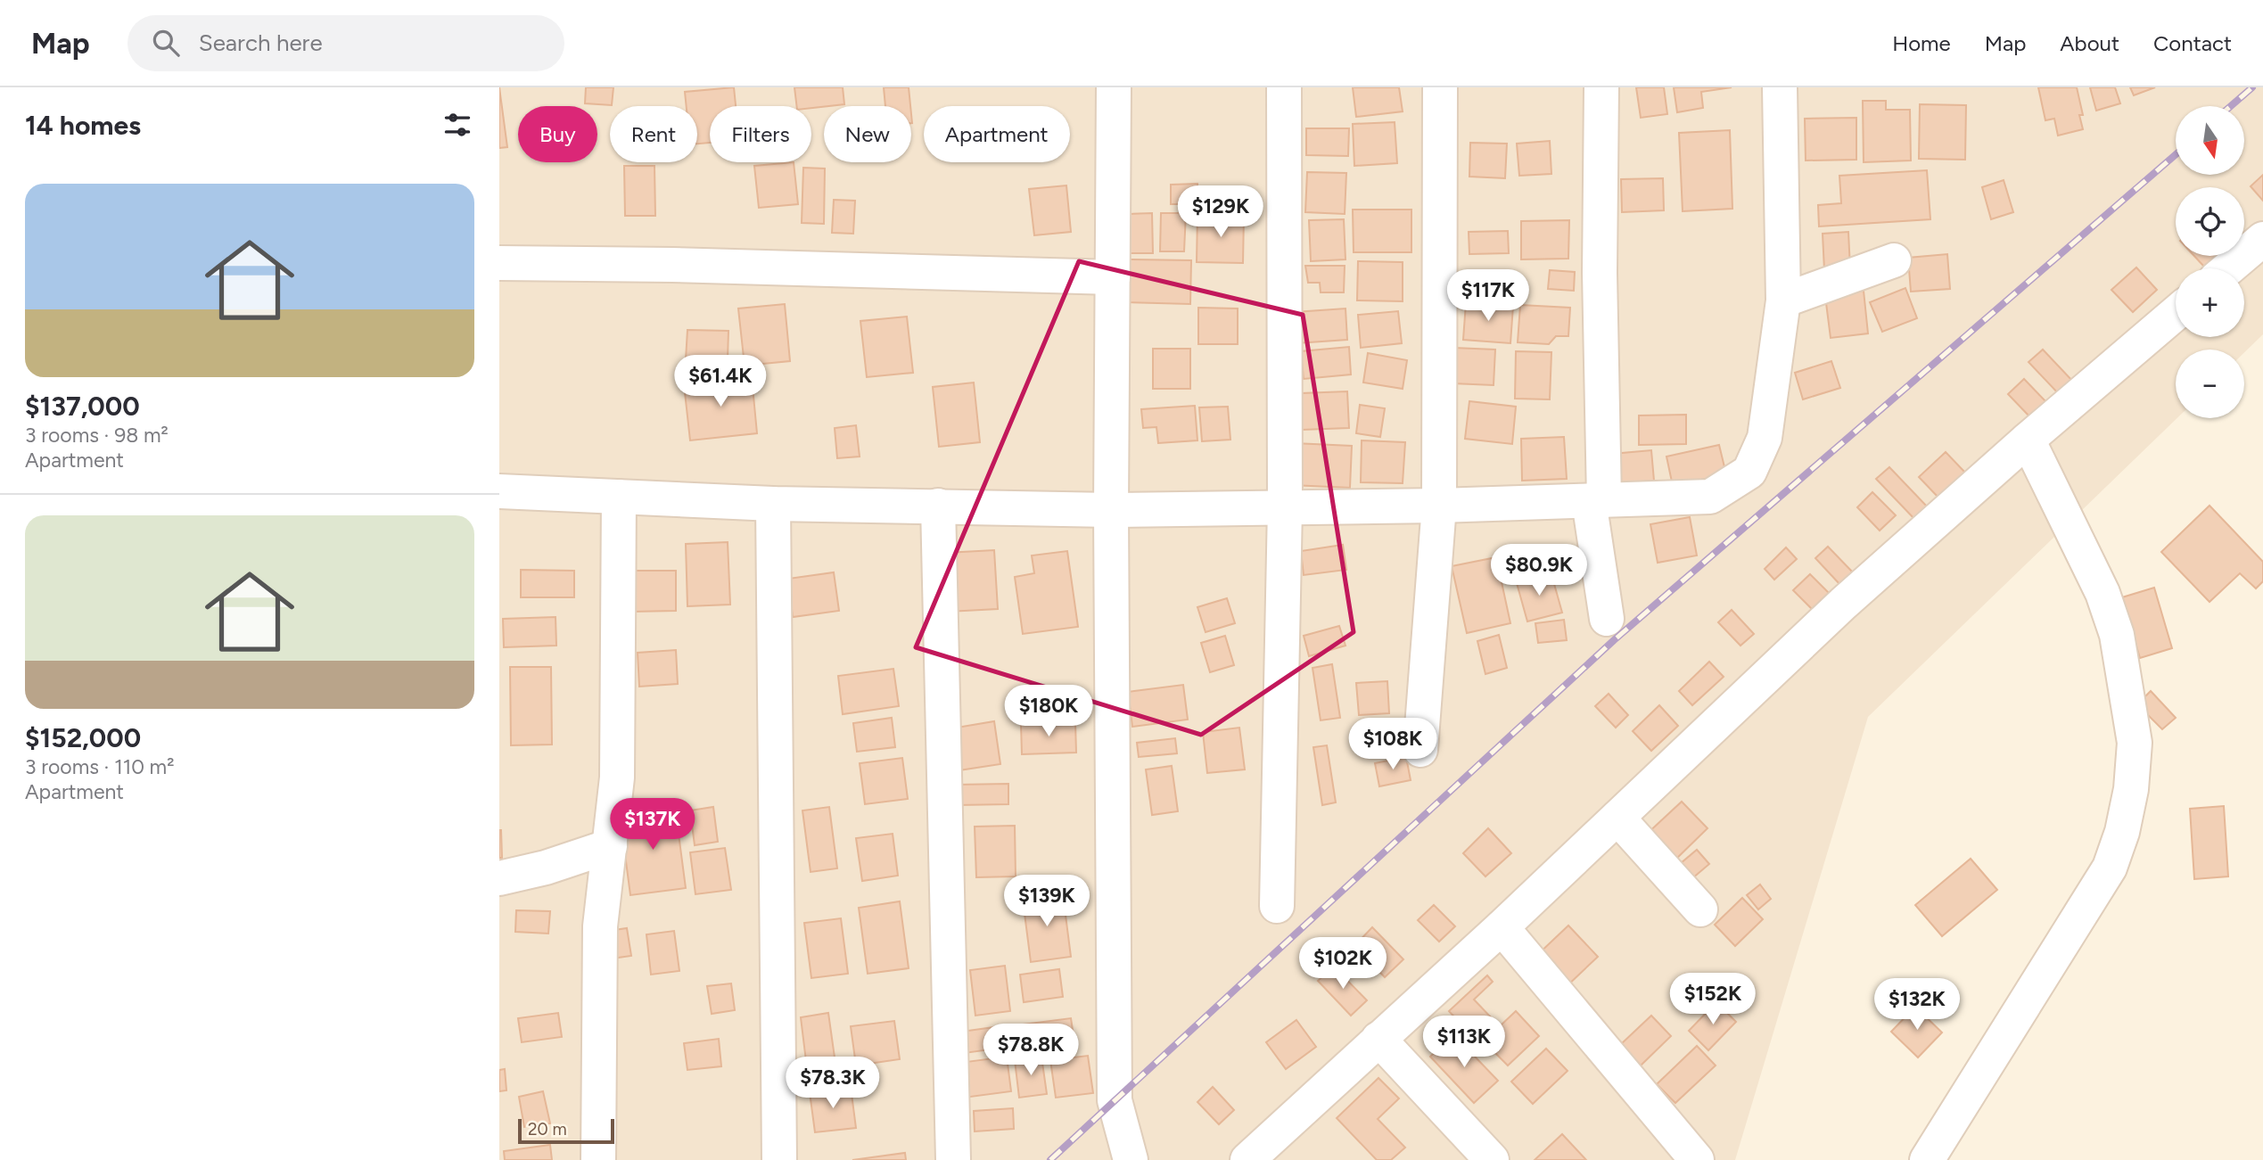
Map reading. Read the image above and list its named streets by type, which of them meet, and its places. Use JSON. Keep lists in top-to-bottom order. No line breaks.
{"scale_bar":"20 m","north":"bottom","page":{"header":"Map","search":"Search here","nav":["Home","Map","About","Contact"],"heading":"14 homes","map_buttons":["+","−"],"chip":["Buy","Rent","Filters","New","Apartment"],"list":[{"name":"$137,000","note":"3 rooms · 98 m² · Apartment"},{"name":"$152,000","note":"3 rooms · 110 m² · Apartment"}],"price":["$129K","$117K","$61.4K","$80.9K","$180K","$108K","$137K","$139K","$102K","$152K","$132K","$113K","$78.8K","$78.3K"],"scale":"20 m"}}
